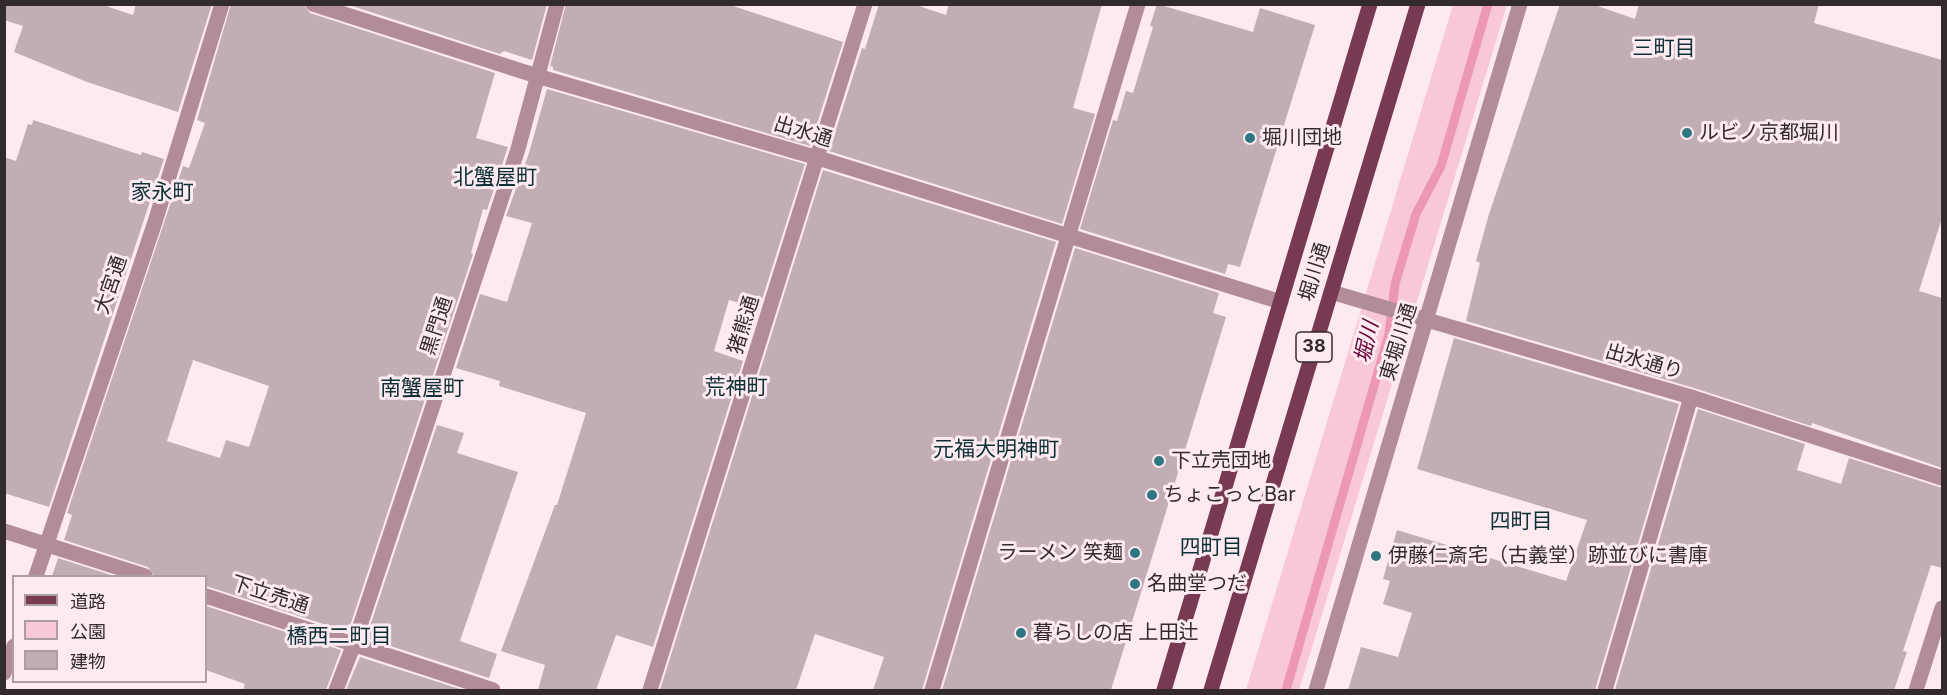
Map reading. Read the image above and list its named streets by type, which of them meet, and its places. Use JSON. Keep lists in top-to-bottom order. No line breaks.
{"streets":{"main road":["堀川通","38"],"street":["出水通","大宮通","猪熊通","黒門通","東堀川通","出水通り","下立売通"]},"crossings":[["出水通","堀川通"],["出水通","猪熊通"],["出水通","黒門通"],["堀川通","出水通り"],["黒門通","下立売通"],["東堀川通","出水通り"]],"districts":["三町目","北蟹屋町","家永町","荒神町","南蟹屋町","元福大明神町","四町目","四町目","橋西二町目"],"water":["堀川"],"places":["ルビノ京都堀川","堀川団地","下立売団地","ちょこっとBar","ラーメン 笑麺","伊藤仁斎宅（古義堂）跡並びに書庫","名曲堂つだ","暮らしの店 上田辻"],"legend":["道路","公園","建物"]}
